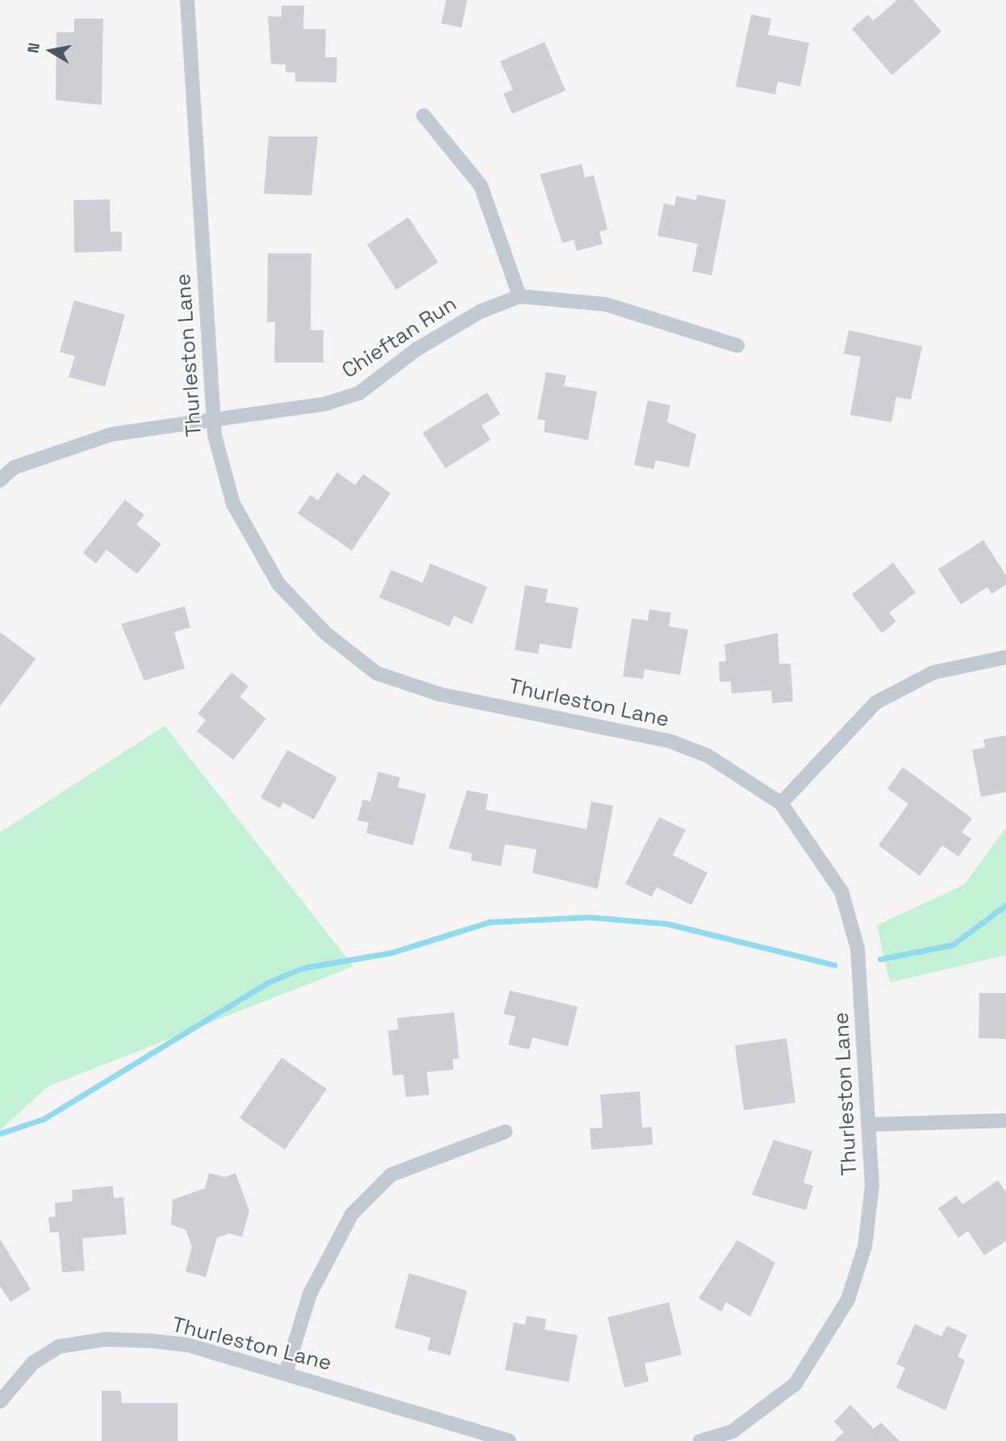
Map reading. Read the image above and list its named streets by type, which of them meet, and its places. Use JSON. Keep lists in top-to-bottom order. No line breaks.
{"streets":{"street":["Chieftan Run","Thurleston Lane"]},"crossings":[["Chieftan Run","Thurleston Lane"]],"north":"left"}
